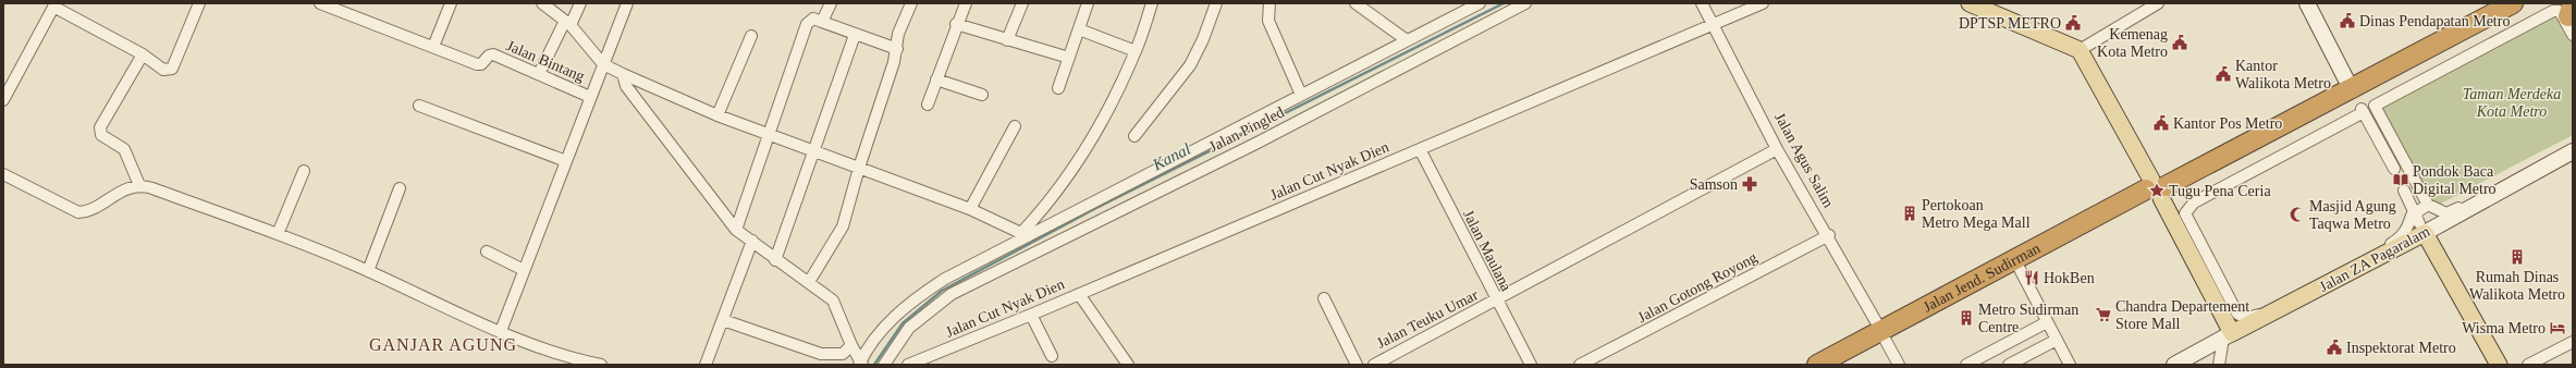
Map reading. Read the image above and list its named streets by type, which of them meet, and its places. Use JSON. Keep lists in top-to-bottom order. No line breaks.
{"streets":{"highway":["Jalan Jend. Sudirman"],"main road":["Jalan ZA Pagaralam"],"street":["Jalan Bintang","Jalan Pingled","Jalan Agus Salim","Jalan Cut Nyak Dien","Jalan Maulana","Jalan Gotong Royong","Jalan Teuku Umar"]},"crossings":[["Jalan Agus Salim","Jalan Cut Nyak Dien"],["Jalan Agus Salim","Jalan Jend. Sudirman"],["Jalan Agus Salim","Jalan Gotong Royong"],["Jalan Agus Salim","Jalan Teuku Umar"],["Jalan Cut Nyak Dien","Jalan Maulana"],["Jalan Maulana","Jalan Teuku Umar"]],"districts":["GANJAR AGUNG"],"water":["Kanal"],"parks":["Taman Merdeka Kota Metro"],"places":{"public building":["Dinas Pendapatan Metro","DPTSP METRO","Kemenag Kota Metro","Kantor Walikota Metro","Kantor Pos Metro","Inspektorat Metro"],"library":["Pondok Baca Digital Metro"],"pharmacy":["Samson"],"place":["Tugu Pena Ceria"],"building":["Pertokoan Metro Mega Mall","Rumah Dinas Walikota Metro","Metro Sudirman Centre"],"mosque":["Masjid Agung Taqwa Metro"],"restaurant":["HokBen"],"supermarket":["Chandra Departement Store Mall"],"hotel":["Wisma Metro"]}}
